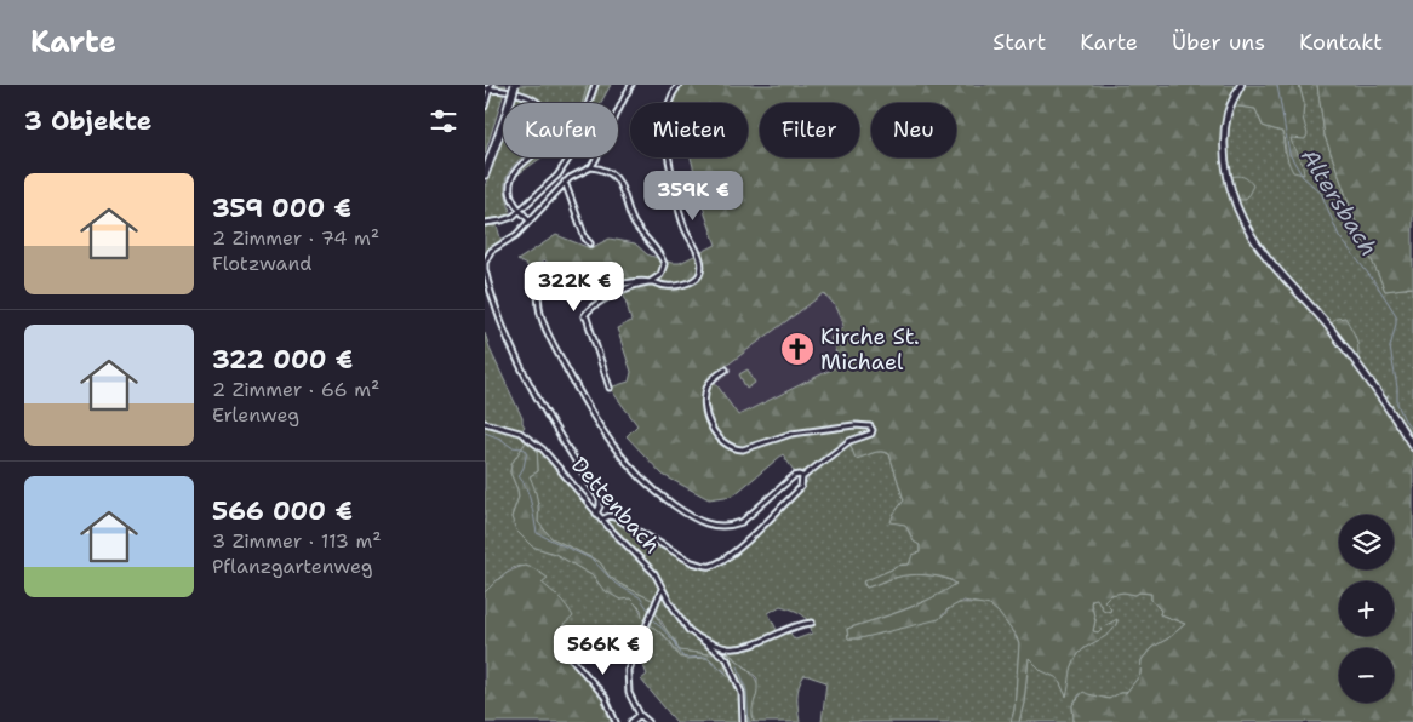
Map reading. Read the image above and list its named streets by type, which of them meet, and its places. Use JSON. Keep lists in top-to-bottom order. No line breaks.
{"streets":{"street":["Dettenbach"]},"water":["Altersbach"],"places":{"church":["Kirche St. Michael"]},"page":{"header":"Karte","nav":["Start","Karte","Über uns","Kontakt"],"heading":"3 Objekte","chip":["Kaufen","Mieten","Filter","Neu"],"list":[{"name":"359 000 €","note":"2 Zimmer · 74 m² · Flotzwand"},{"name":"322 000 €","note":"2 Zimmer · 66 m² · Erlenweg"},{"name":"566 000 €","note":"3 Zimmer · 113 m² · Pflanzgartenweg"}],"price":["359K €","322K €","566K €"],"map_buttons":["+","−"]}}
